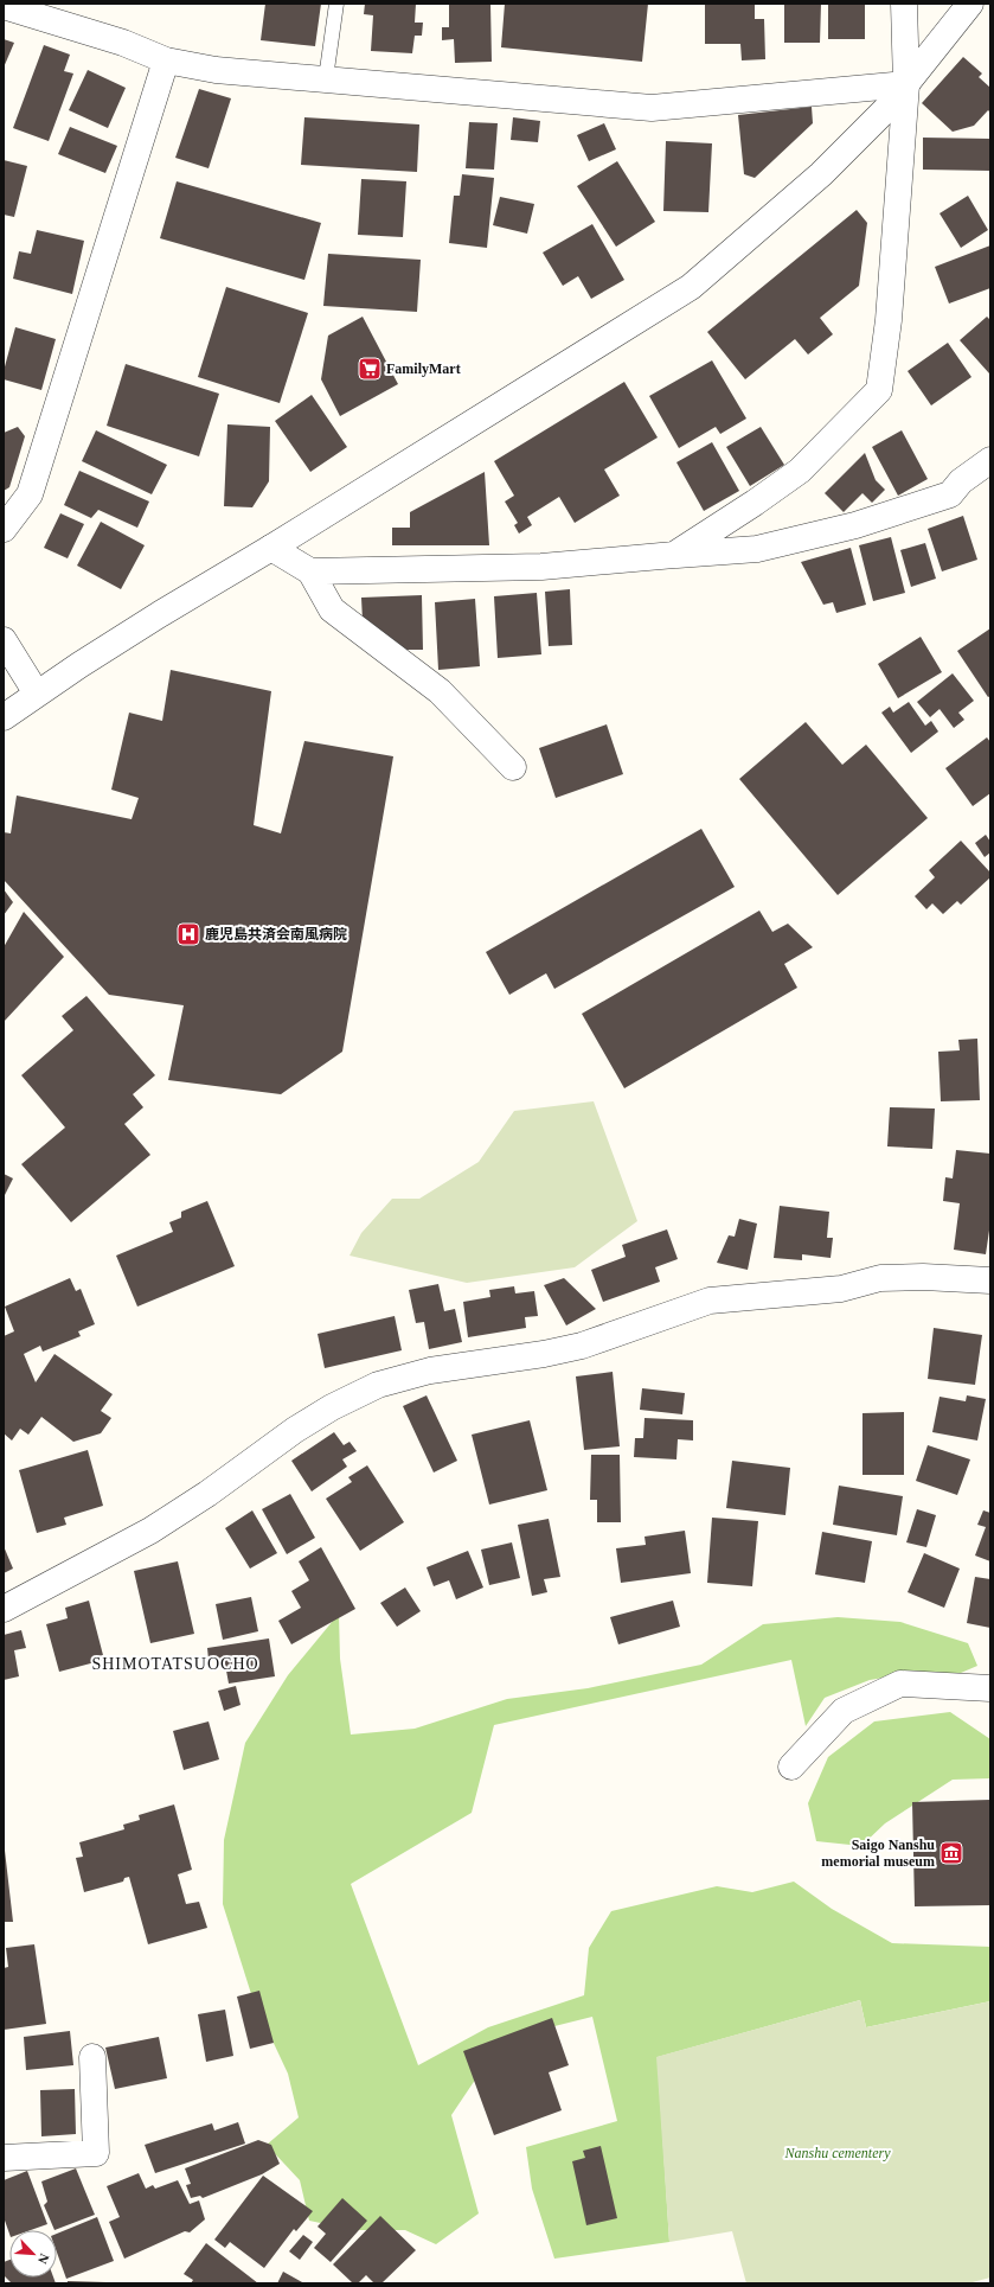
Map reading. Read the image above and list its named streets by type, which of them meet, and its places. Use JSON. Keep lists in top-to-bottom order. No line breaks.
{"districts":["SHIMOTATSUOCHO"],"parks":["Nanshu cementery"],"places":{"supermarket":["FamilyMart"],"hospital":["鹿児島共済会南風病院"],"museum":["Saigo Nanshu memorial museum"]},"north":"bottom right"}
